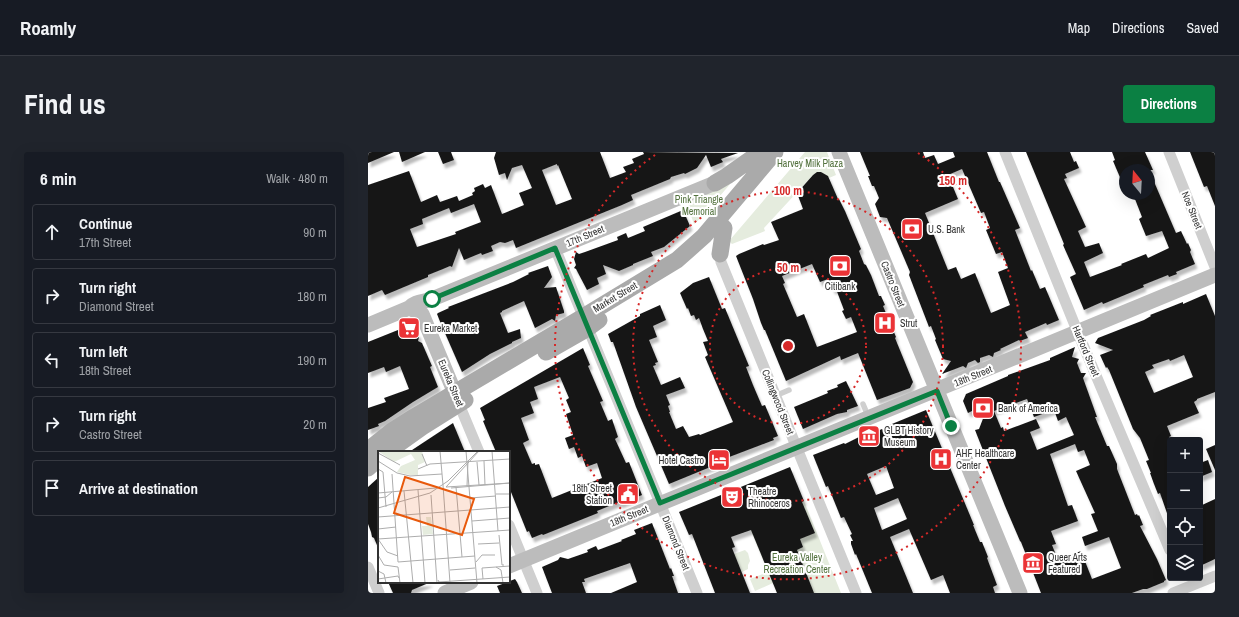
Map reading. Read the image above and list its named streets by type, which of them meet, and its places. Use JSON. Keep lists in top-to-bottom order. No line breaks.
{"streets":{"main road":["Market Street"],"street":["Noe Street","17th Street","Castro Street","Hartford Street","18th Street","Eureka Street","Collingwood Street","Diamond Street"]},"crossings":[["17th Street","Eureka Street"],["17th Street","Diamond Street"],["Castro Street","18th Street"],["Market Street","Eureka Street"],["Market Street","Diamond Street"],["Hartford Street","18th Street"],["18th Street","Collingwood Street"],["18th Street","Diamond Street"]],"parks":["Harvey Milk Plaza","Pink Triangle Memorial","Eureka Valley Recreation Center"],"places":{"bank":["U.S. Bank","Citibank","Bank of America"],"hospital":["Strut","AHF Healthcare Center"],"supermarket":["Eureka Market"],"museum":["GLBT History Museum","Queer Arts Featured"],"hotel":["Hotel Castro"],"public building":["18th Street Station"],"theatre":["Theatre Rhinoceros"]},"north":"top","page":{"header":"Roamly","nav":["Map","Directions","Saved"],"title":"Find us","buttons":"Directions","heading":["6 min","Walk · 480 m"],"list":[["Continue","17th Street","90 m"],["Turn right","Diamond Street","180 m"],["Turn left","18th Street","190 m"],["Turn right","Castro Street","20 m"],"Arrive at destination"],"map_buttons":["+","−"]},"rings":["150 m","100 m","50 m"]}
